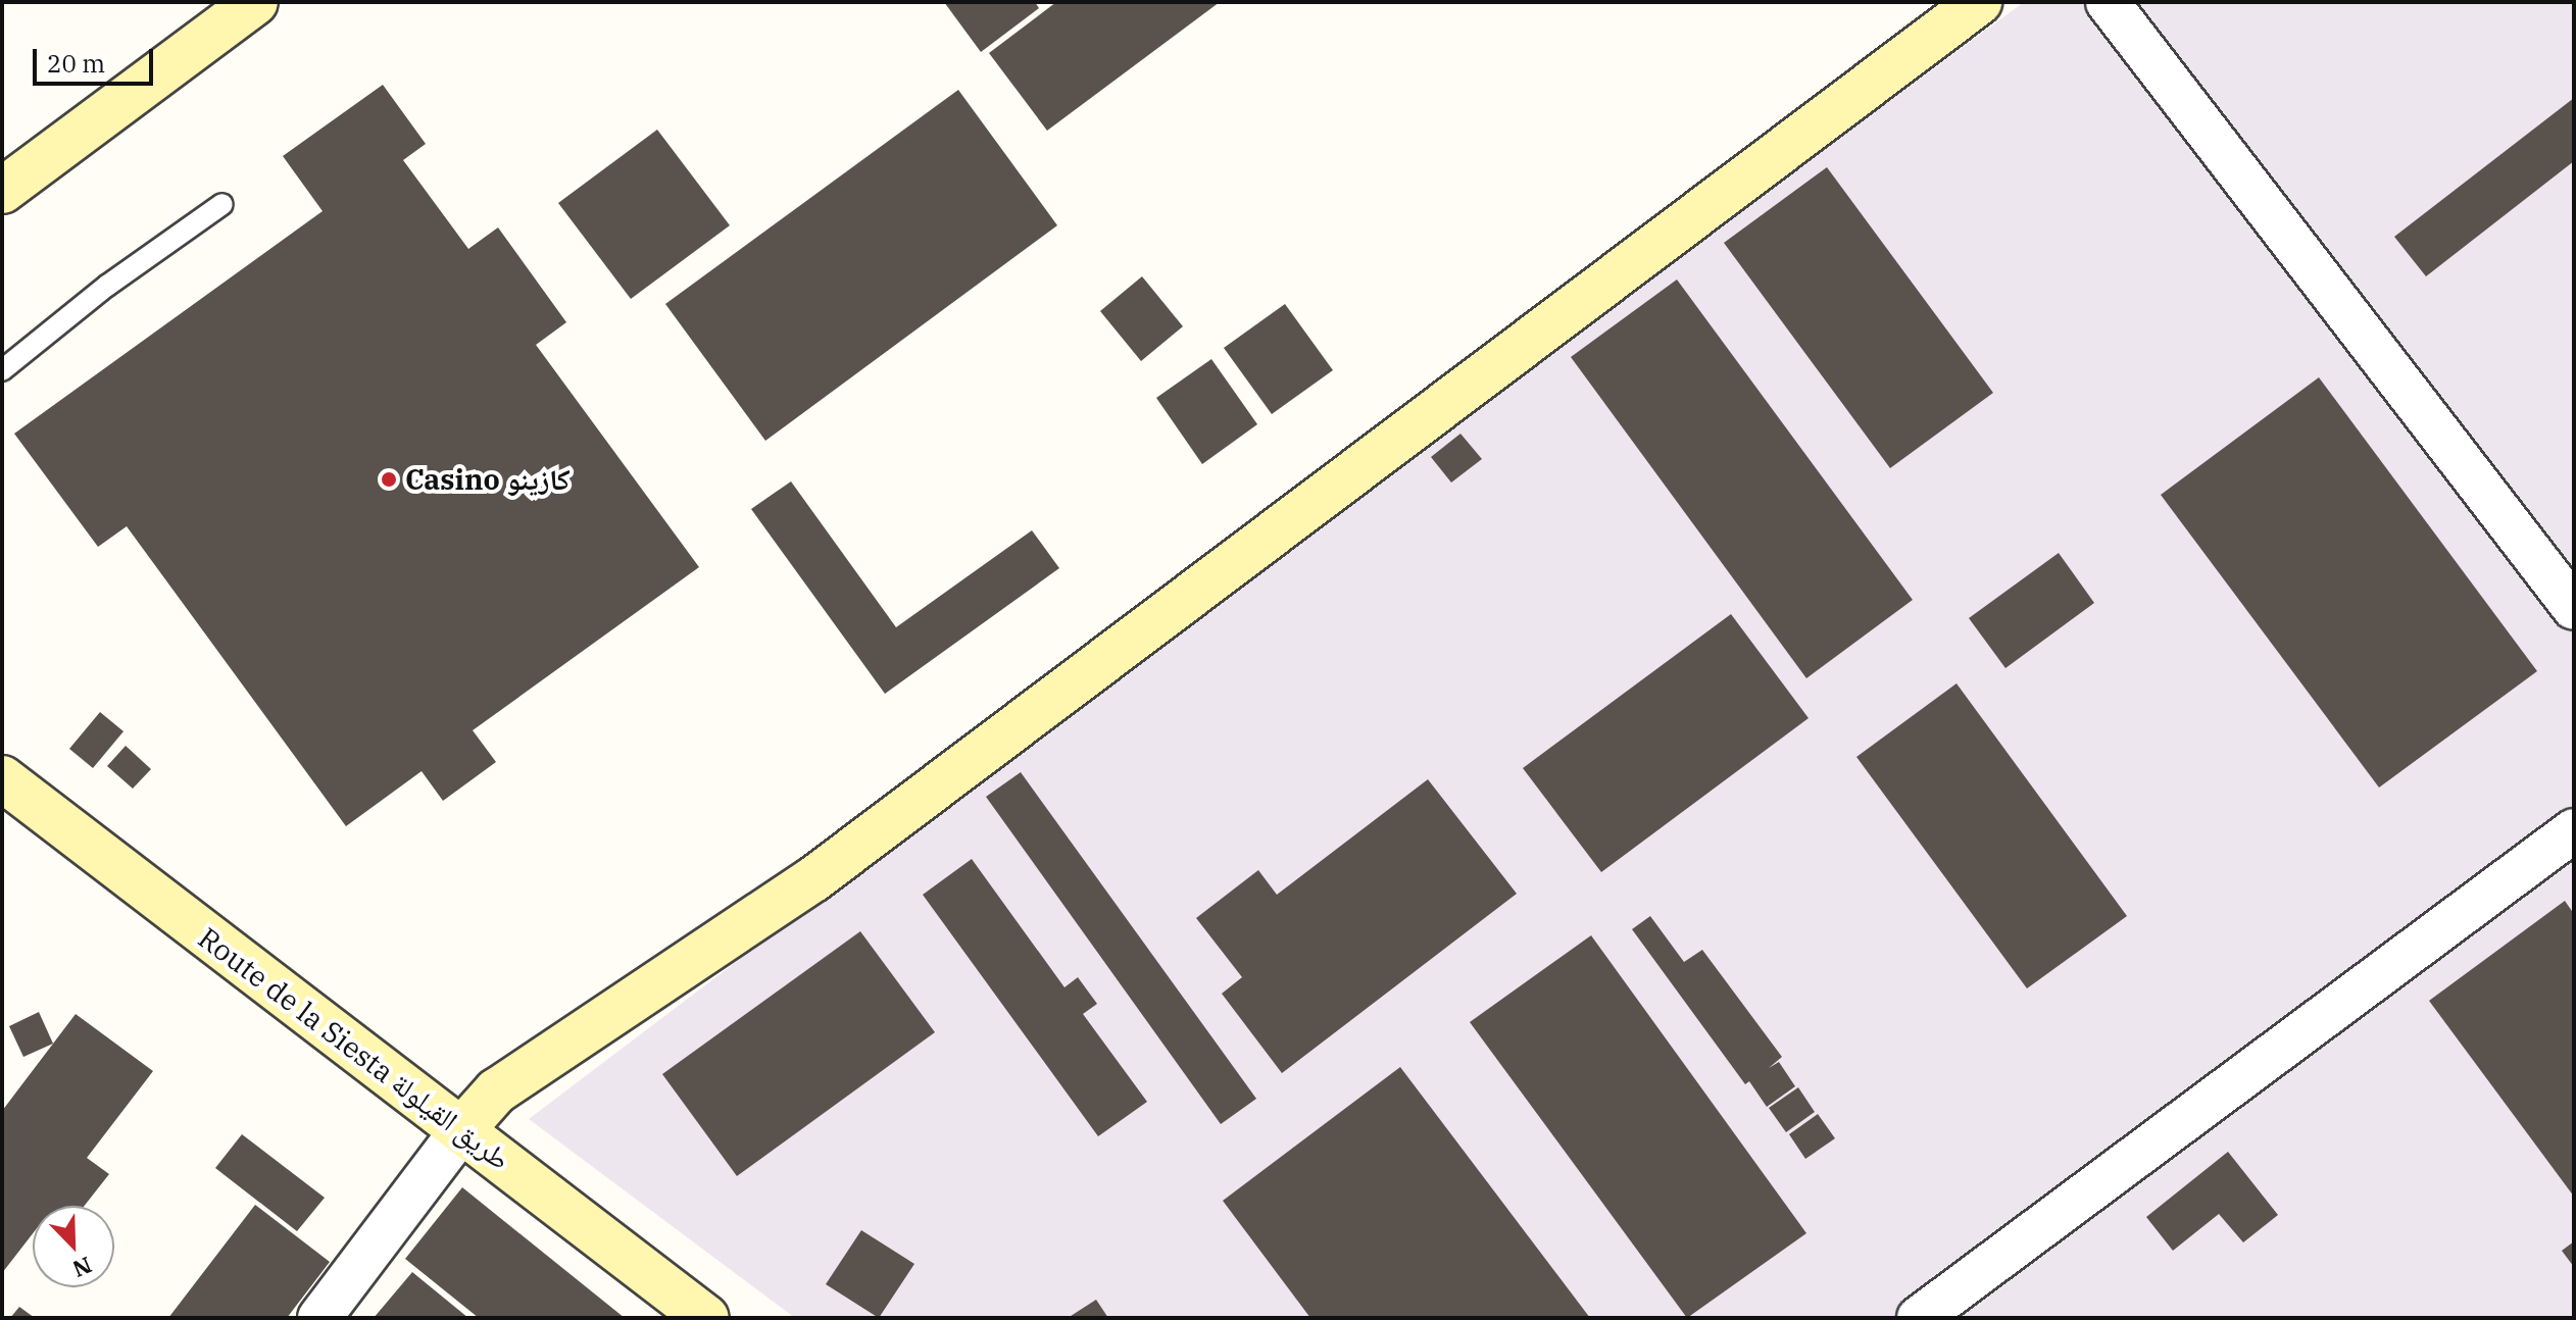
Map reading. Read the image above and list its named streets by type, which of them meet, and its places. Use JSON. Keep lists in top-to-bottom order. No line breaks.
{"streets":{"street":["Route de la Siesta طريق القيلولة"]},"places":["Casino كازينو"],"scale_bar":"20 m","north":"bottom right"}
